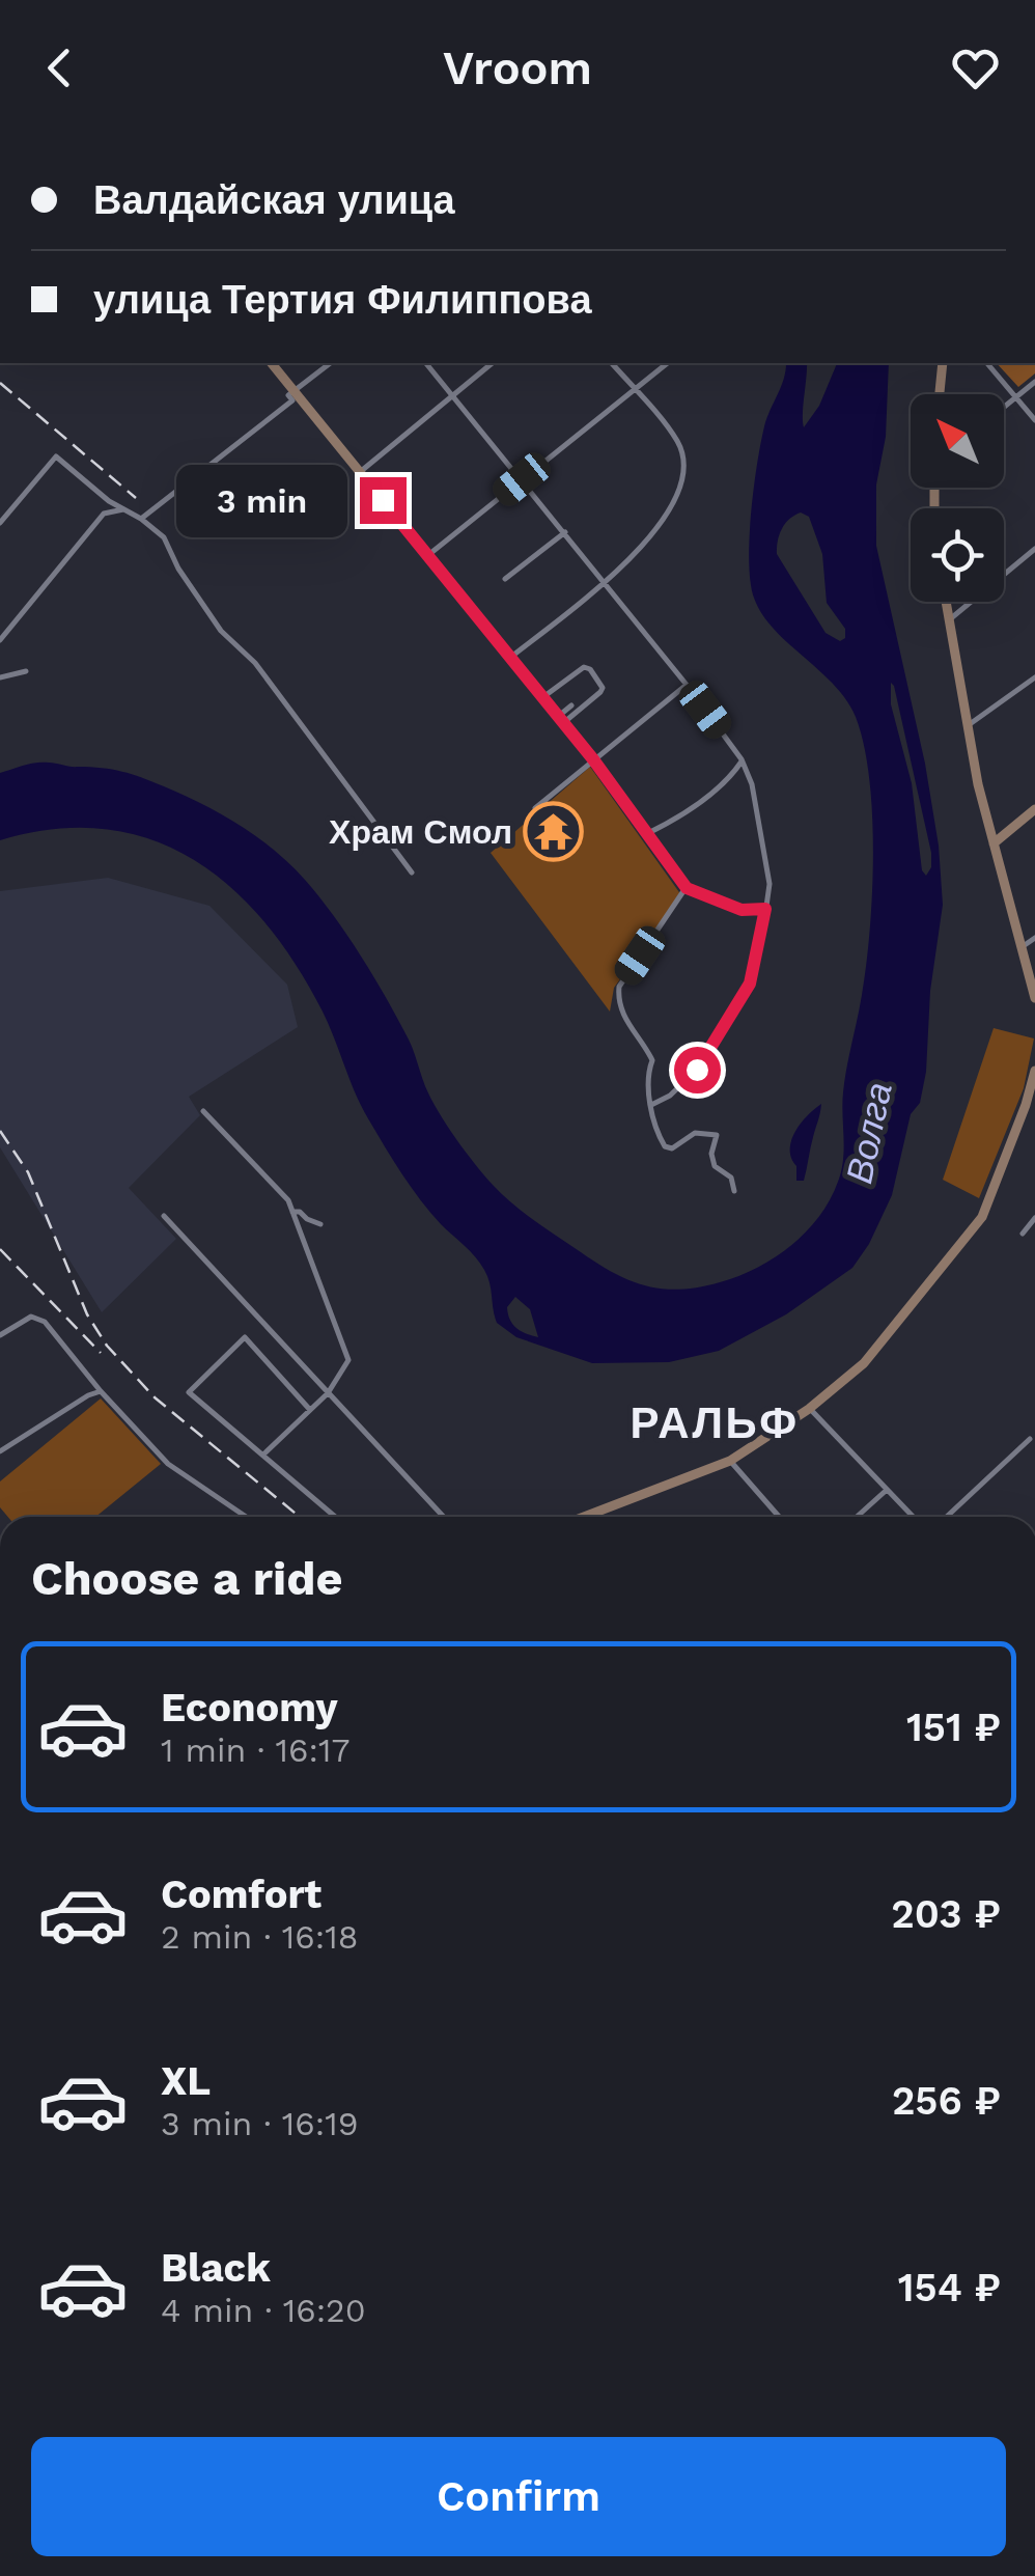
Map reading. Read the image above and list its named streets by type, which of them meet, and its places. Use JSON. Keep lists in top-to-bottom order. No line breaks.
{"districts":["РАЛЬФ"],"water":["Волга"],"places":{"temple":["Храм Смол"]},"north":"top left","page":{"header":"Vroom","banner":["Валдайская улица","улица Тертия Филиппова"],"bubble":"3 min","heading":"Choose a ride","list":[{"name":"Economy","note":"1 min · 16:17","value":"151 ₽"},{"name":"Comfort","note":"2 min · 16:18","value":"203 ₽"},{"name":"XL","note":"3 min · 16:19","value":"256 ₽"},{"name":"Black","note":"4 min · 16:20","value":"154 ₽"}],"buttons":"Confirm"}}
